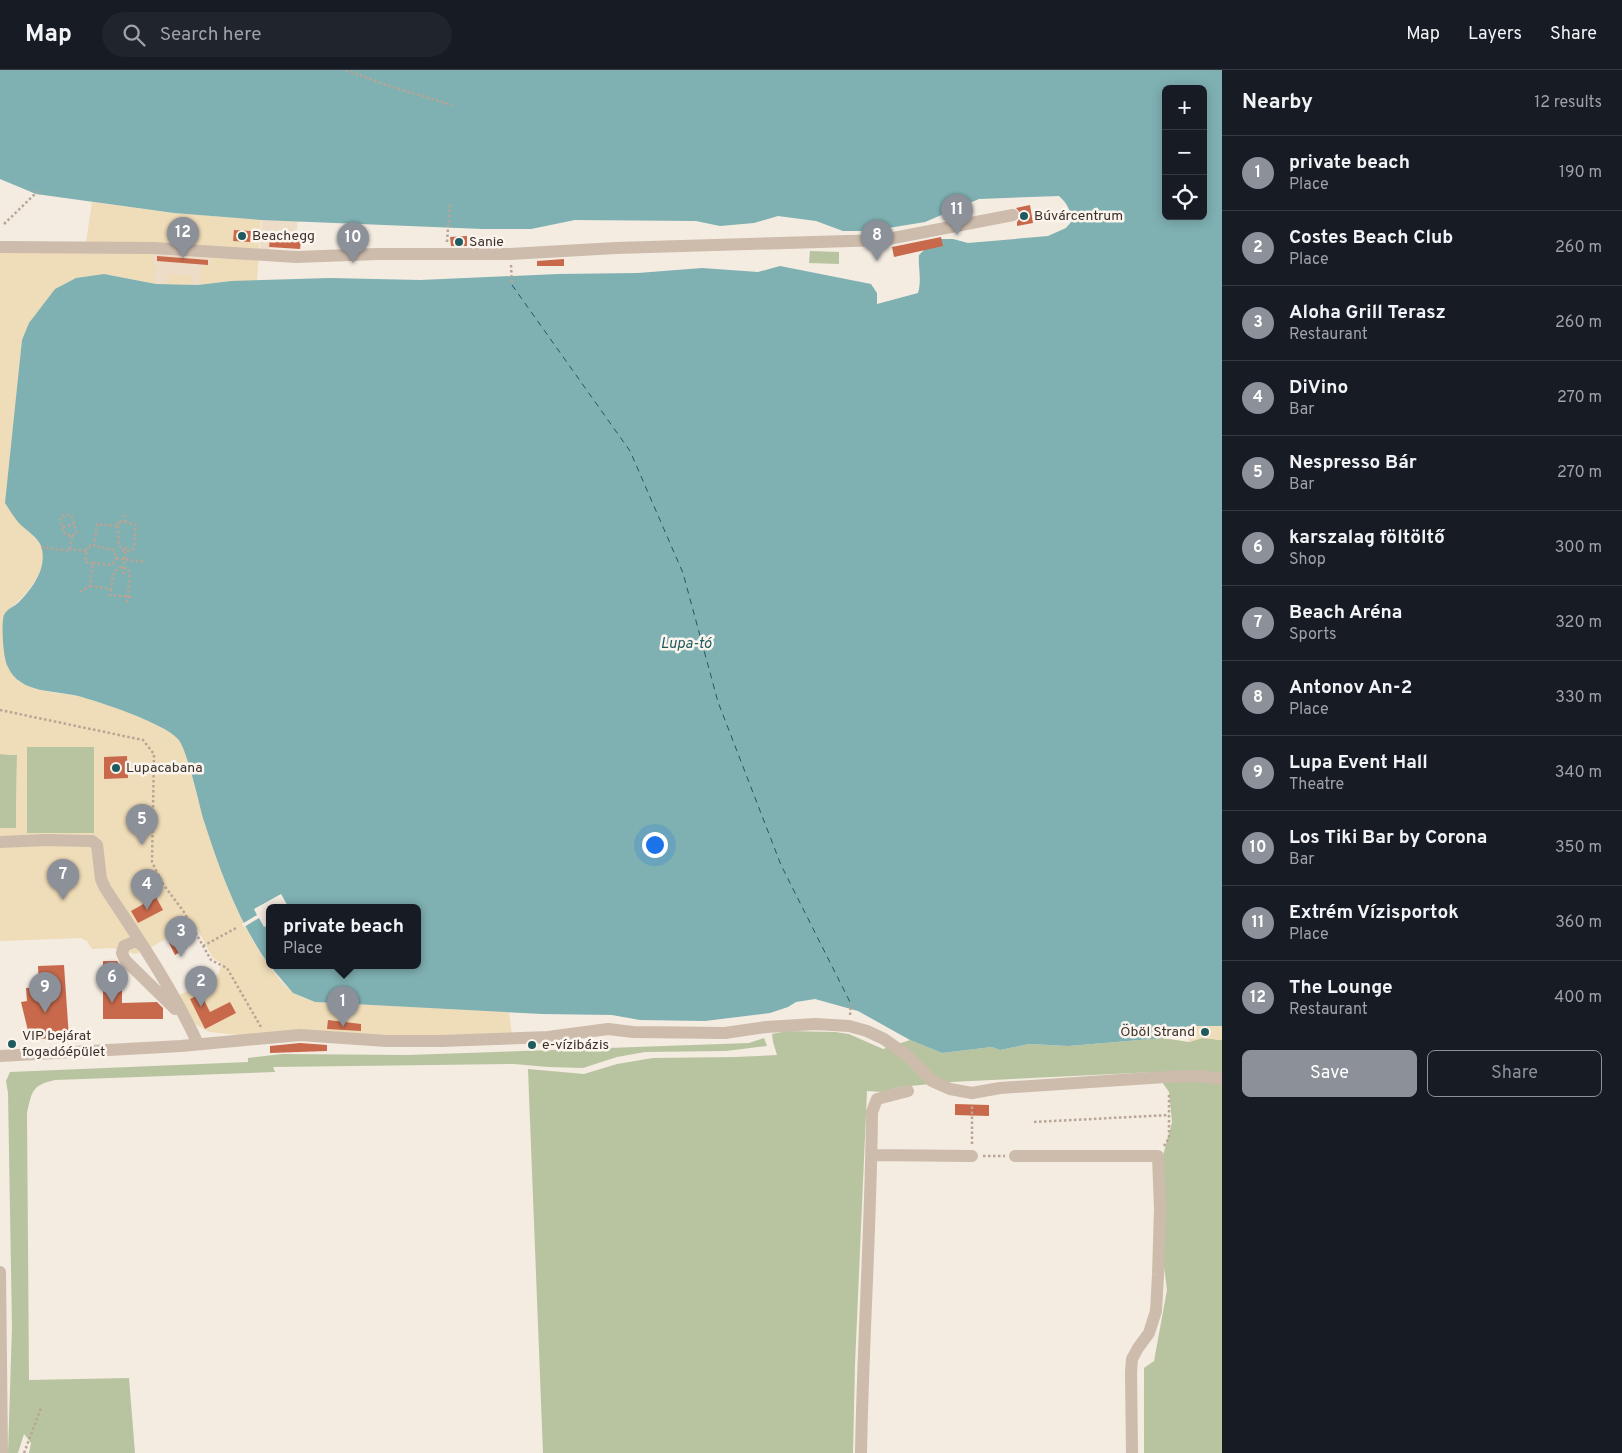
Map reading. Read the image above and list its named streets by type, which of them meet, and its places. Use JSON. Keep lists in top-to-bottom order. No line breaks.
{"water":["Lupa-tó"],"places":["Búvárcentrum","Beachegg","Sanie","Lupacabana","Öböl Strand","VIP bejárat fogadóépület","e-vízibázis"],"page":{"header":"Map","search":"Search here","nav":["Map","Layers","Share"],"heading":["Nearby","12 results"],"map_buttons":["+","−"],"list":[{"mark":"1","name":"private beach","note":"Place","value":"190 m"},{"mark":"2","name":"Costes Beach Club","note":"Place","value":"260 m"},{"mark":"3","name":"Aloha Grill Terasz","note":"Restaurant","value":"260 m"},{"mark":"4","name":"DiVino","note":"Bar","value":"270 m"},{"mark":"5","name":"Nespresso Bár","note":"Bar","value":"270 m"},{"mark":"6","name":"karszalag föltöltő","note":"Shop","value":"300 m"},{"mark":"7","name":"Beach Aréna","note":"Sports","value":"320 m"},{"mark":"8","name":"Antonov An-2","note":"Place","value":"330 m"},{"mark":"9","name":"Lupa Event Hall","note":"Theatre","value":"340 m"},{"mark":"10","name":"Los Tiki Bar by Corona","note":"Bar","value":"350 m"},{"mark":"11","name":"Extrém Vízisportok","note":"Place","value":"360 m"},{"mark":"12","name":"The Lounge","note":"Restaurant","value":"400 m"}],"pins":["11","12","8","10","5","7","4","3","6","2","9","1"],"popup":["private beach","Place"],"buttons":["Save","Share"]}}
